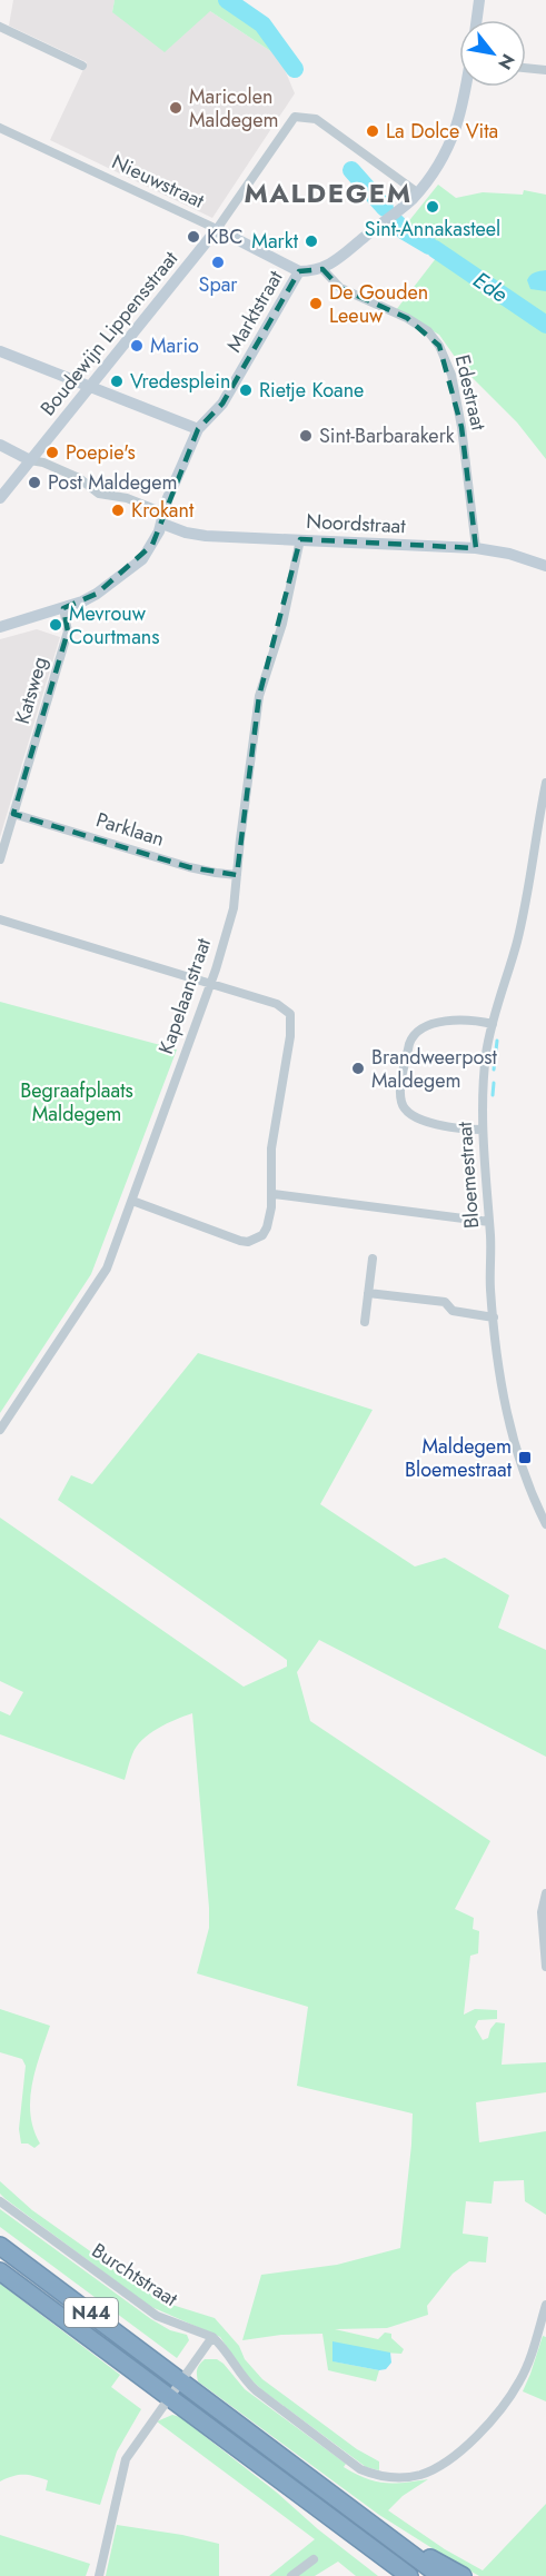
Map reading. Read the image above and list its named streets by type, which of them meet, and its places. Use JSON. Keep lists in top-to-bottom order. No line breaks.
{"streets":{"highway":["N44"],"street":["Nieuwstraat","Marktstraat","Boudewijn Lippensstraat","Edestraat","Noordstraat","Katsweg","Parklaan","Kapelaanstraat","Bloemestraat","Burchtstraat"]},"crossings":[["Nieuwstraat","Marktstraat"],["Nieuwstraat","Boudewijn Lippensstraat"],["Marktstraat","Edestraat"],["Marktstraat","Noordstraat"],["Marktstraat","Katsweg"],["Edestraat","Noordstraat"],["Noordstraat","Kapelaanstraat"],["Katsweg","Parklaan"],["Parklaan","Kapelaanstraat"]],"districts":["MALDEGEM"],"water":["Ede"],"parks":["Begraafplaats Maldegem"],"places":{"other":["Maricolen Maldegem","La Dolce Vita","Sint-Annakasteel","KBC","Markt","Spar","De Gouden Leeuw","Mario","Vredesplein","Rietje Koane","Sint-Barbarakerk","Poepie's","Post Maldegem","Krokant","Mevrouw Courtmans","Brandweerpost Maldegem"],"transit":["Maldegem Bloemestraat"]},"north":"bottom right"}
